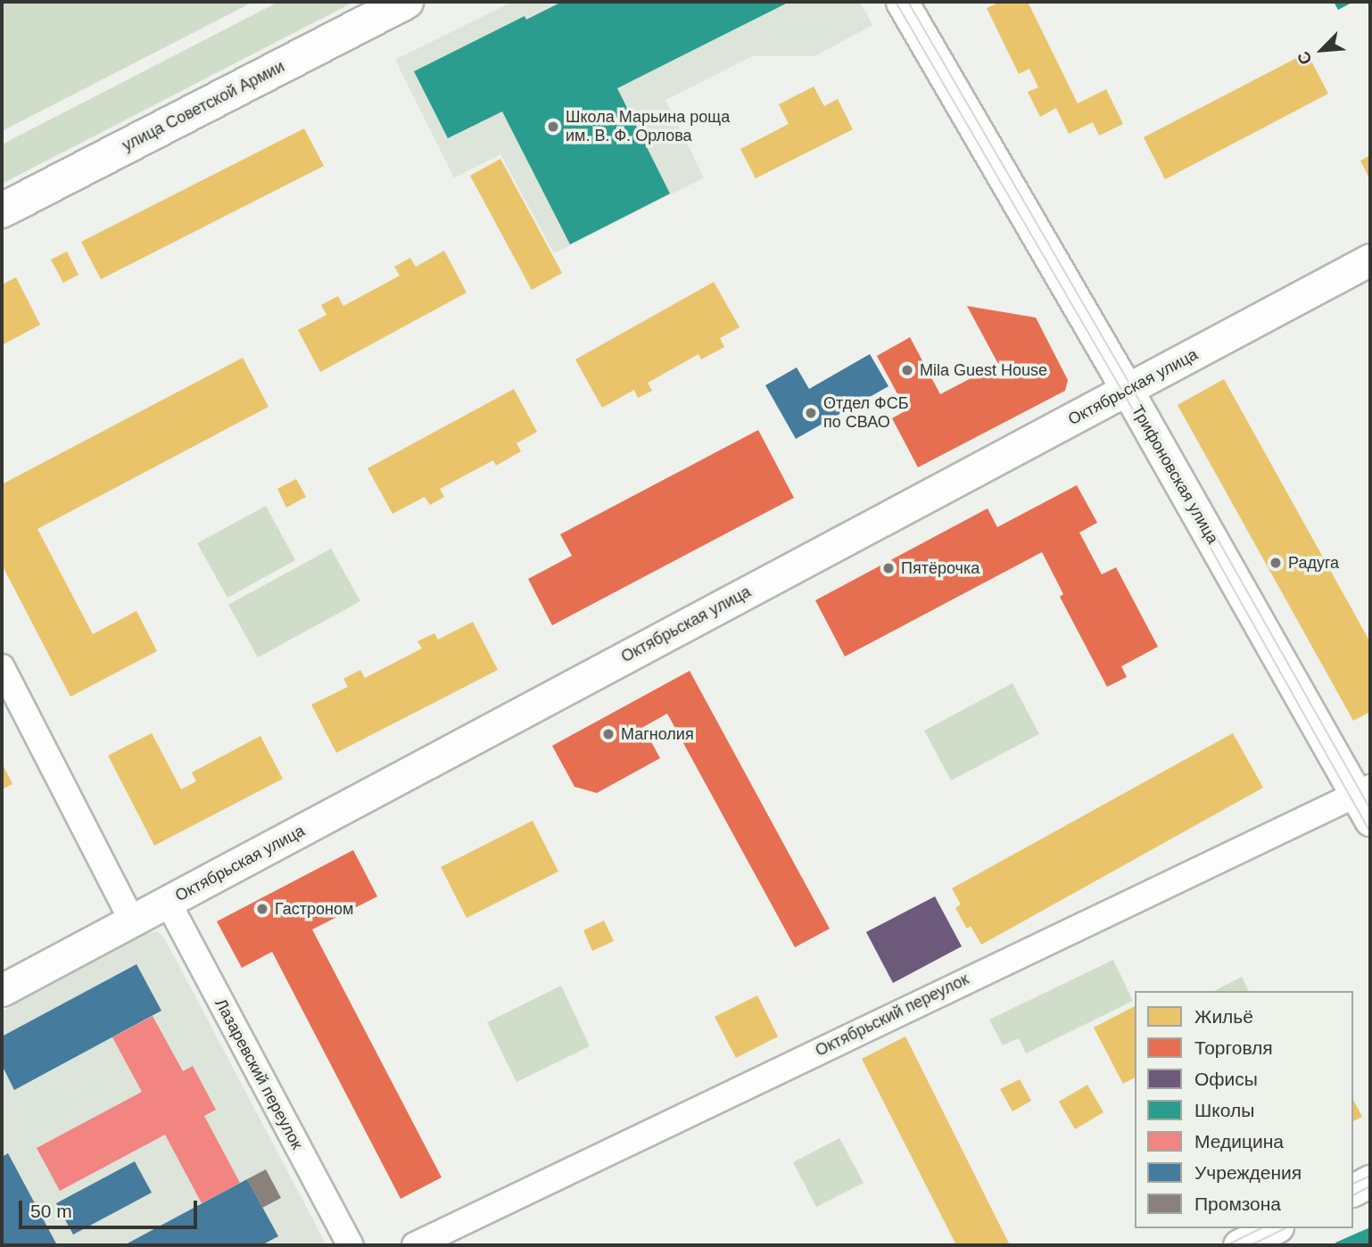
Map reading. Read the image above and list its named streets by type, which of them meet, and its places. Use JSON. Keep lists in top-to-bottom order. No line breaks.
{"streets":{"main road":["улица Советской Армии"],"street":["Октябрьская улица","Трифоновская улица","Октябрьский переулок","Лазаревский переулок"]},"crossings":[["Октябрьская улица","Трифоновская улица"],["Октябрьская улица","Лазаревский переулок"],["Трифоновская улица","Октябрьский переулок"]],"places":["Школа Марьина роща им. В. Ф. Орлова","Mila Guest House","Отдел ФСБ по СВАО","Радуга","Пятёрочка","Магнолия","Гастроном"],"legend":["Жильё","Торговля","Офисы","Школы","Медицина","Учреждения","Промзона"],"scale_bar":"50 m","north":"bottom left"}
